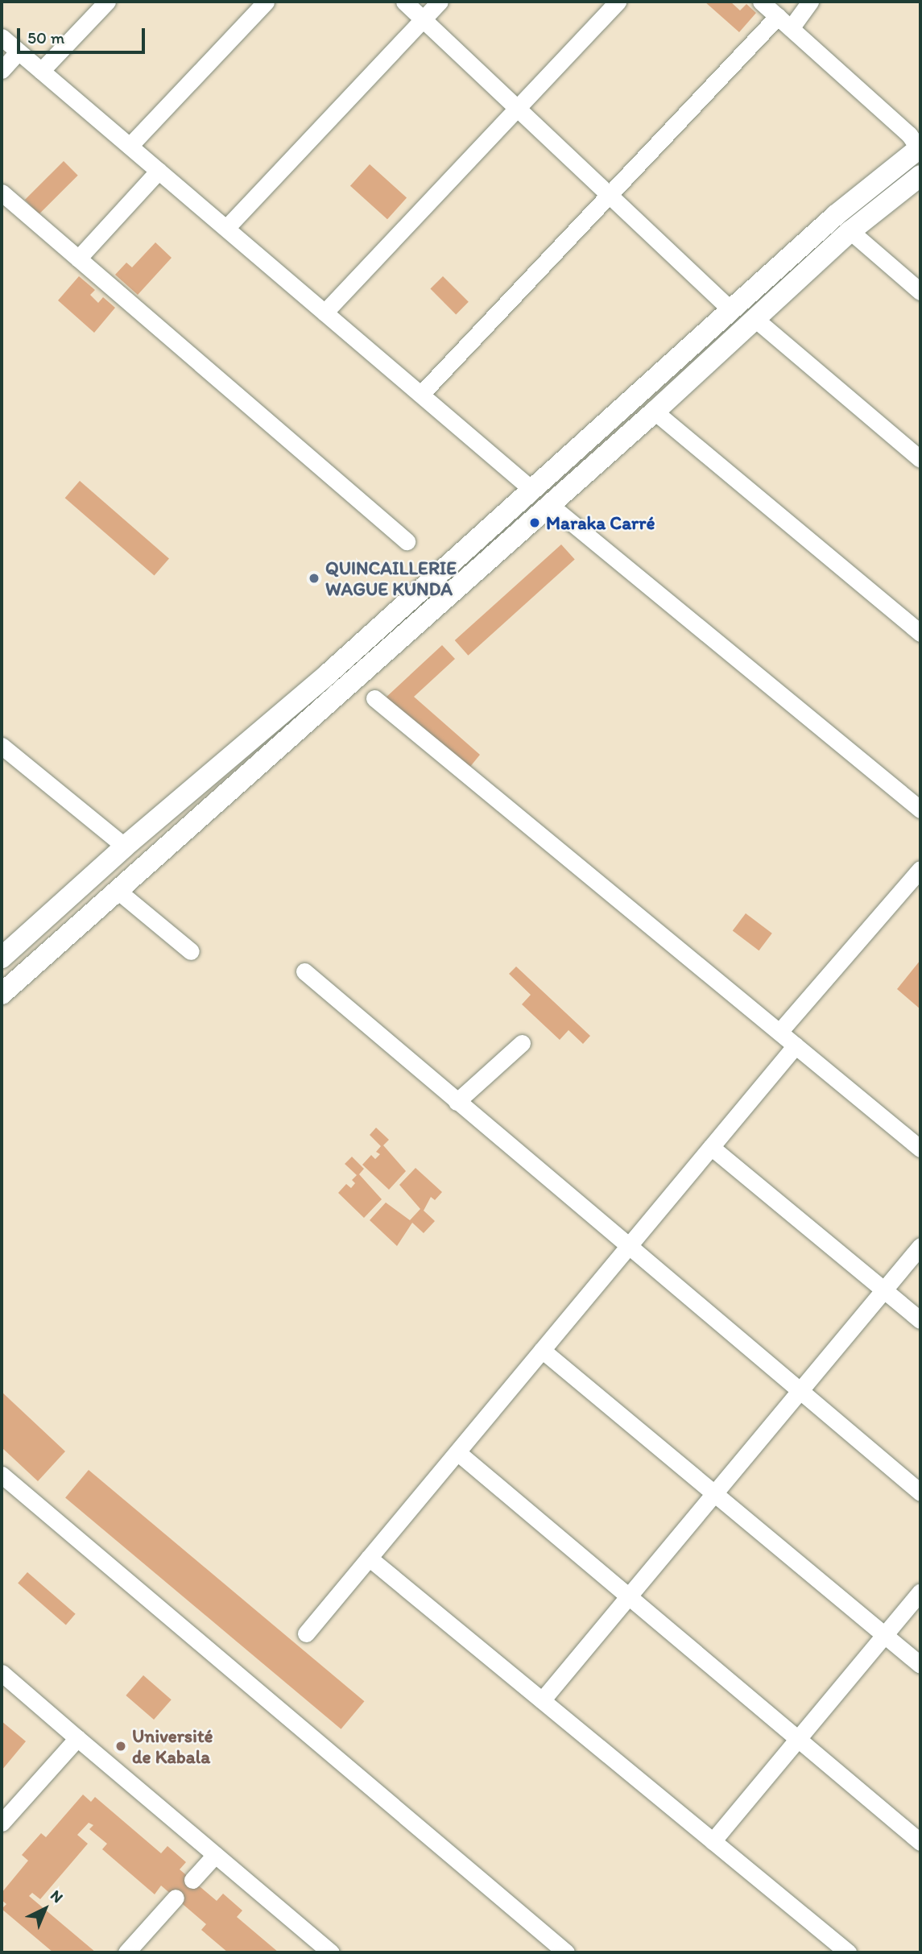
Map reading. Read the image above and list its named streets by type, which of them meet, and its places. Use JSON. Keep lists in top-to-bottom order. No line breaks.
{"places":["Maraka Carré","QUINCAILLERIE WAGUE KUNDA","Université de Kabala"],"scale_bar":"50 m","north":"top right"}
